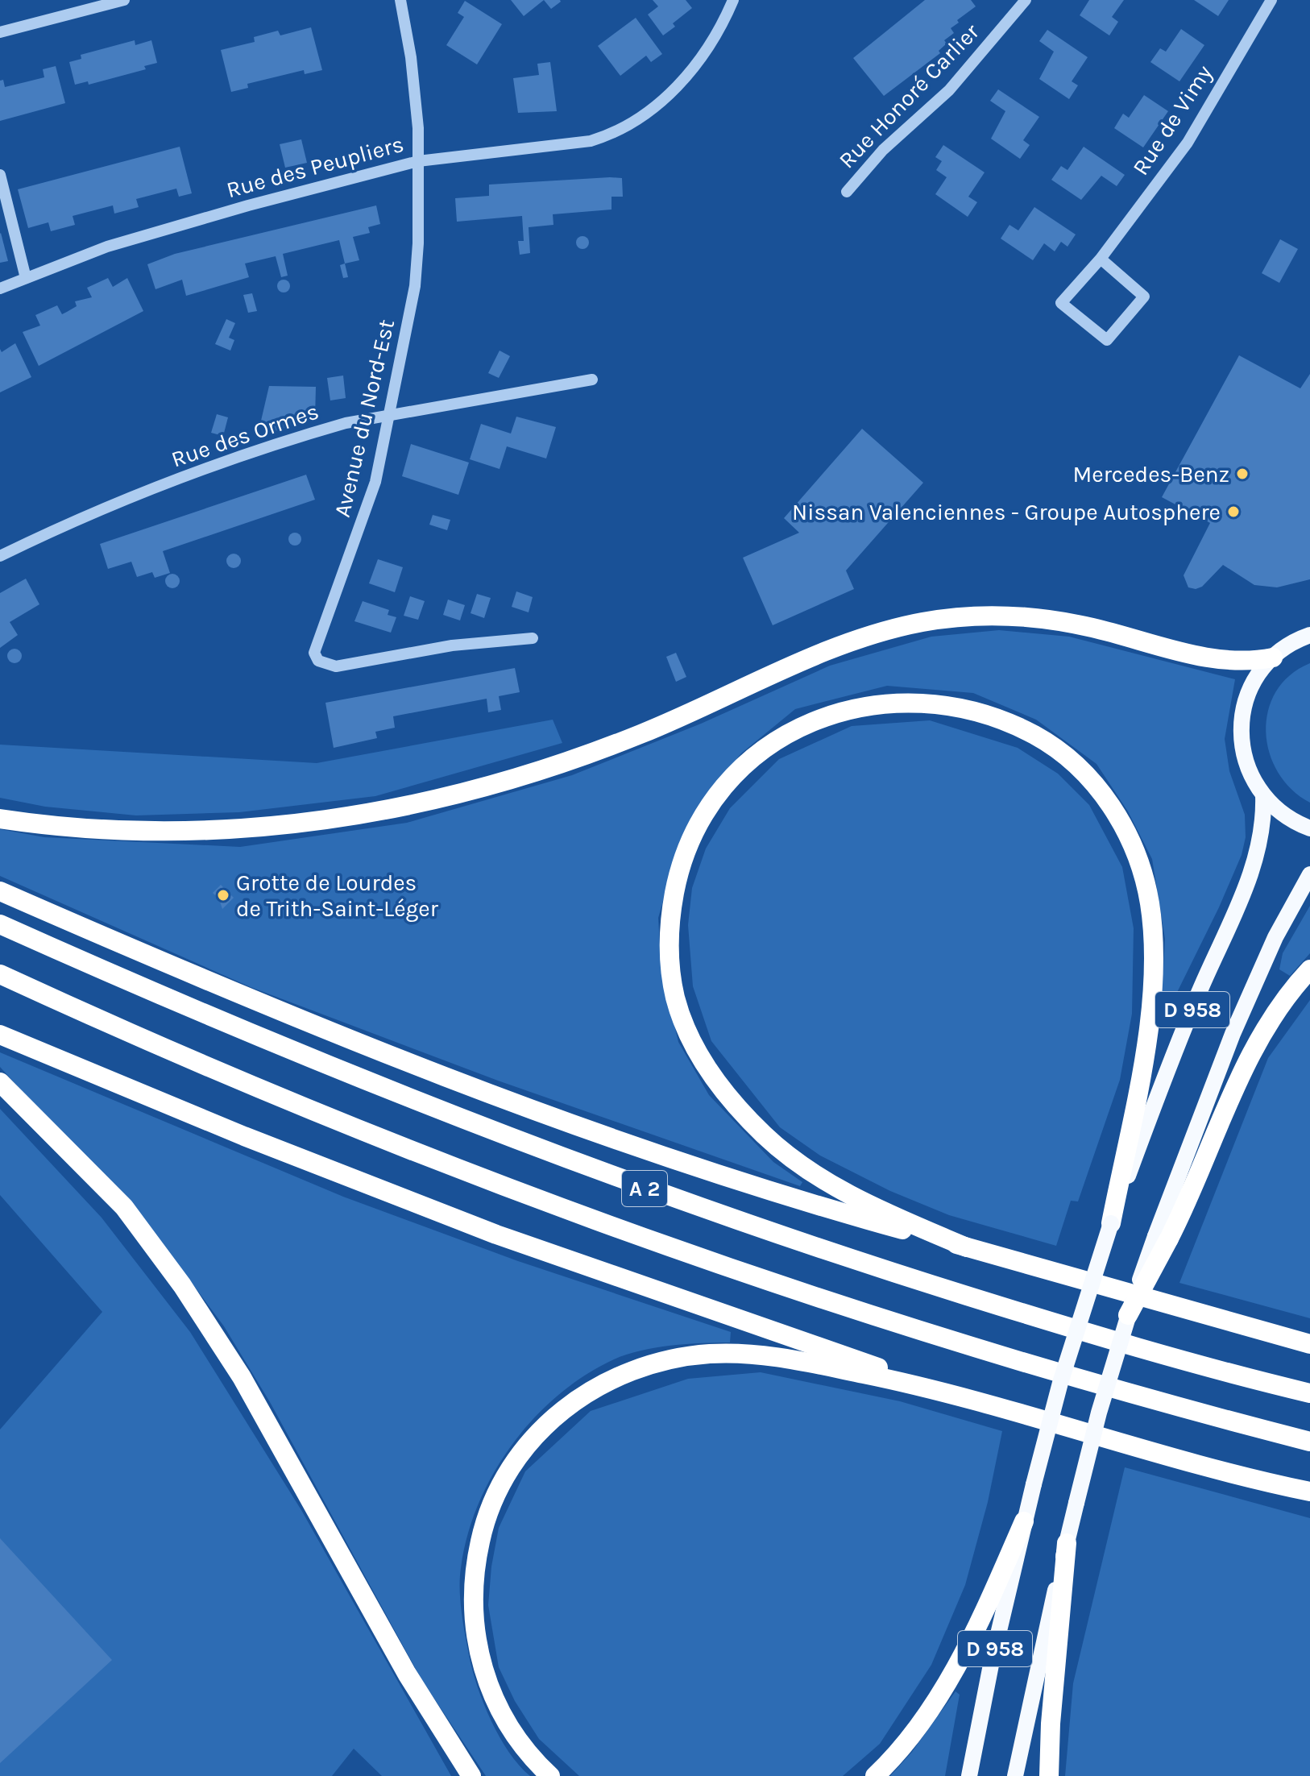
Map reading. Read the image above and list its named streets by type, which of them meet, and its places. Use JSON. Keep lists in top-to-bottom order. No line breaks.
{"streets":{"highway":["A 2"],"main road":["D 958"],"street":["Rue Honoré Carlier","Rue de Vimy","Rue des Peupliers","Avenue du Nord-Est","Rue des Ormes"]},"crossings":[["Rue des Peupliers","Avenue du Nord-Est"],["Avenue du Nord-Est","Rue des Ormes"]],"places":["Mercedes-Benz","Nissan Valenciennes - Groupe Autosphere","Grotte de Lourdes de Trith-Saint-Léger"]}
